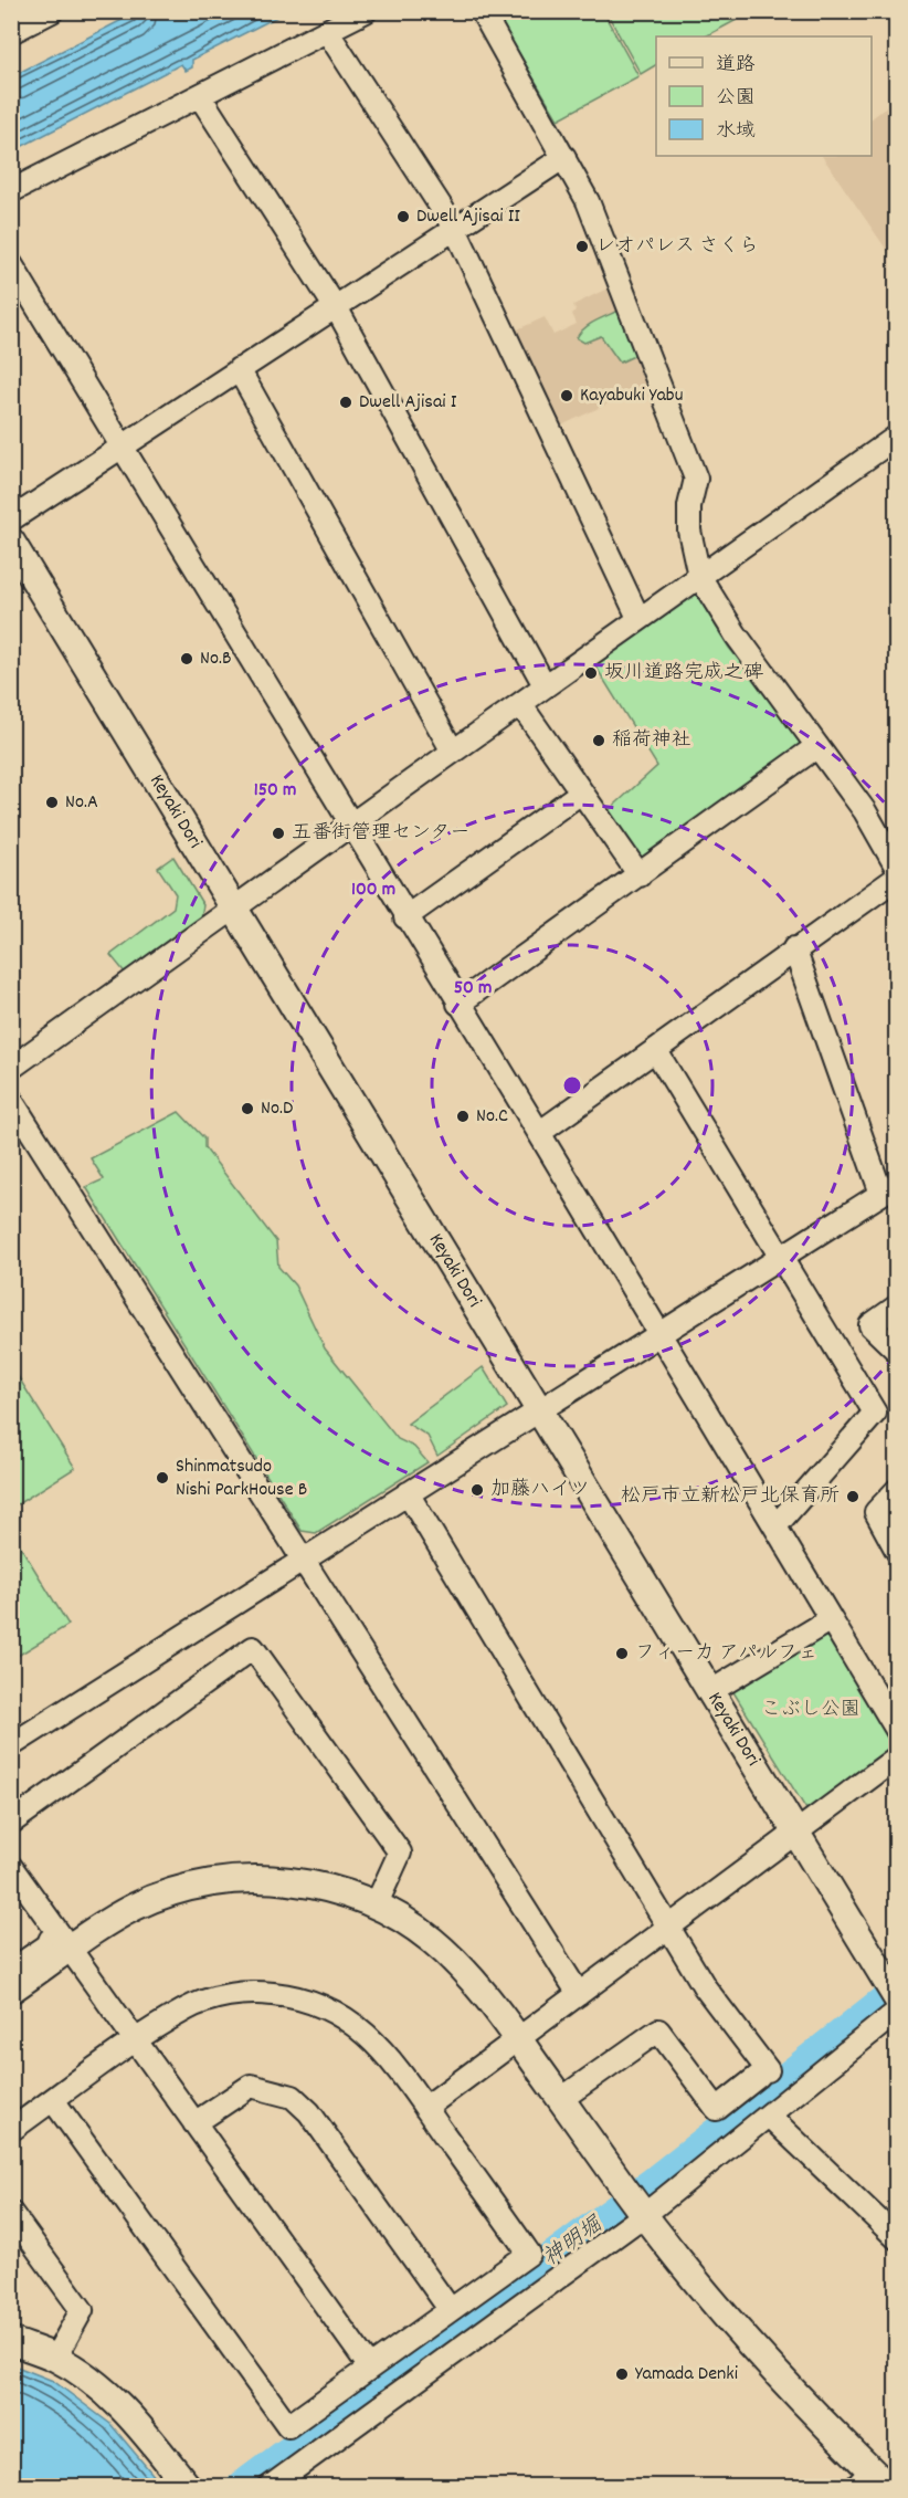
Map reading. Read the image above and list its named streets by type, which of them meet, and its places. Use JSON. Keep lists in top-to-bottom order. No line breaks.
{"streets":{"street":["Keyaki Dori"]},"water":["神明堀"],"parks":["こぶし公園"],"places":["Dwell Ajisai II","レオパレス さくら","Kayabuki Yabu","Dwell Ajisai I","No.B","坂川道路完成之碑","稲荷神社","No.A","五番街管理センター","No.D","No.C","Shinmatsudo Nishi ParkHouse B","加藤ハイツ","松戸市立新松戸北保育所","フィーカ アパルフェ","Yamada Denki"],"legend":["道路","公園","水域"],"rings":["150 m","100 m","50 m"]}
